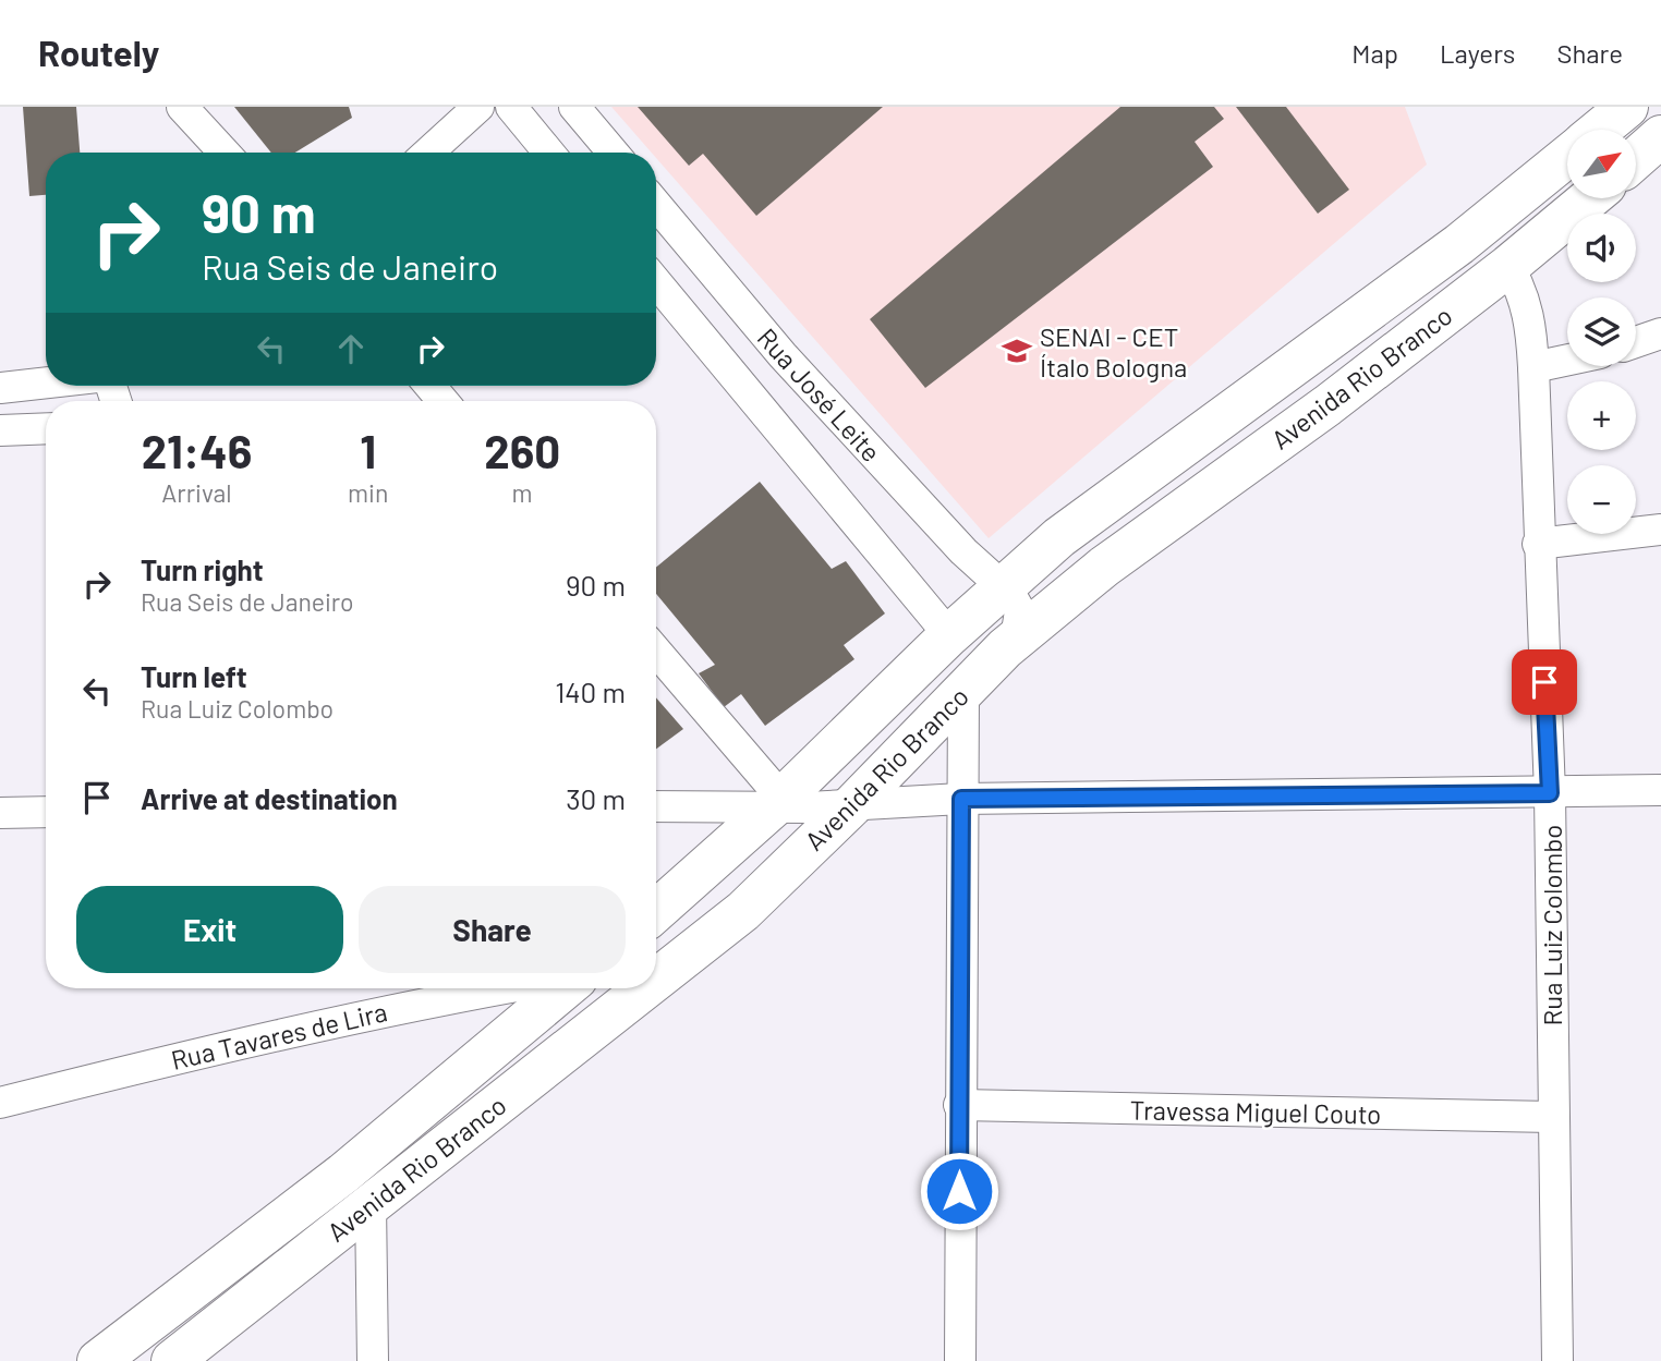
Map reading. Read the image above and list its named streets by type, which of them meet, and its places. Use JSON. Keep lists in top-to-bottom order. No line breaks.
{"streets":{"main road":["Avenida Rio Branco"],"street":["Rua José Leite","Rua Luiz Colombo","Rua Tavares de Lira","Travessa Miguel Couto"]},"crossings":[["Avenida Rio Branco","Rua José Leite"],["Avenida Rio Branco","Rua Luiz Colombo"],["Rua Luiz Colombo","Travessa Miguel Couto"]],"places":{"school or university":["SENAI - CET Ítalo Bologna"]},"north":"top right","page":{"header":"Routely","nav":["Map","Layers","Share"],"map_buttons":["+","−"],"turn":["90 m","Rua Seis de Janeiro"],"eta":["21:46","Arrival","1","min","260","m"],"list":[{"name":"Turn right","note":"Rua Seis de Janeiro","value":"90 m"},{"name":"Turn left","note":"Rua Luiz Colombo","value":"140 m"},{"name":"Arrive at destination","value":"30 m"}],"buttons":["Exit","Share"]}}
